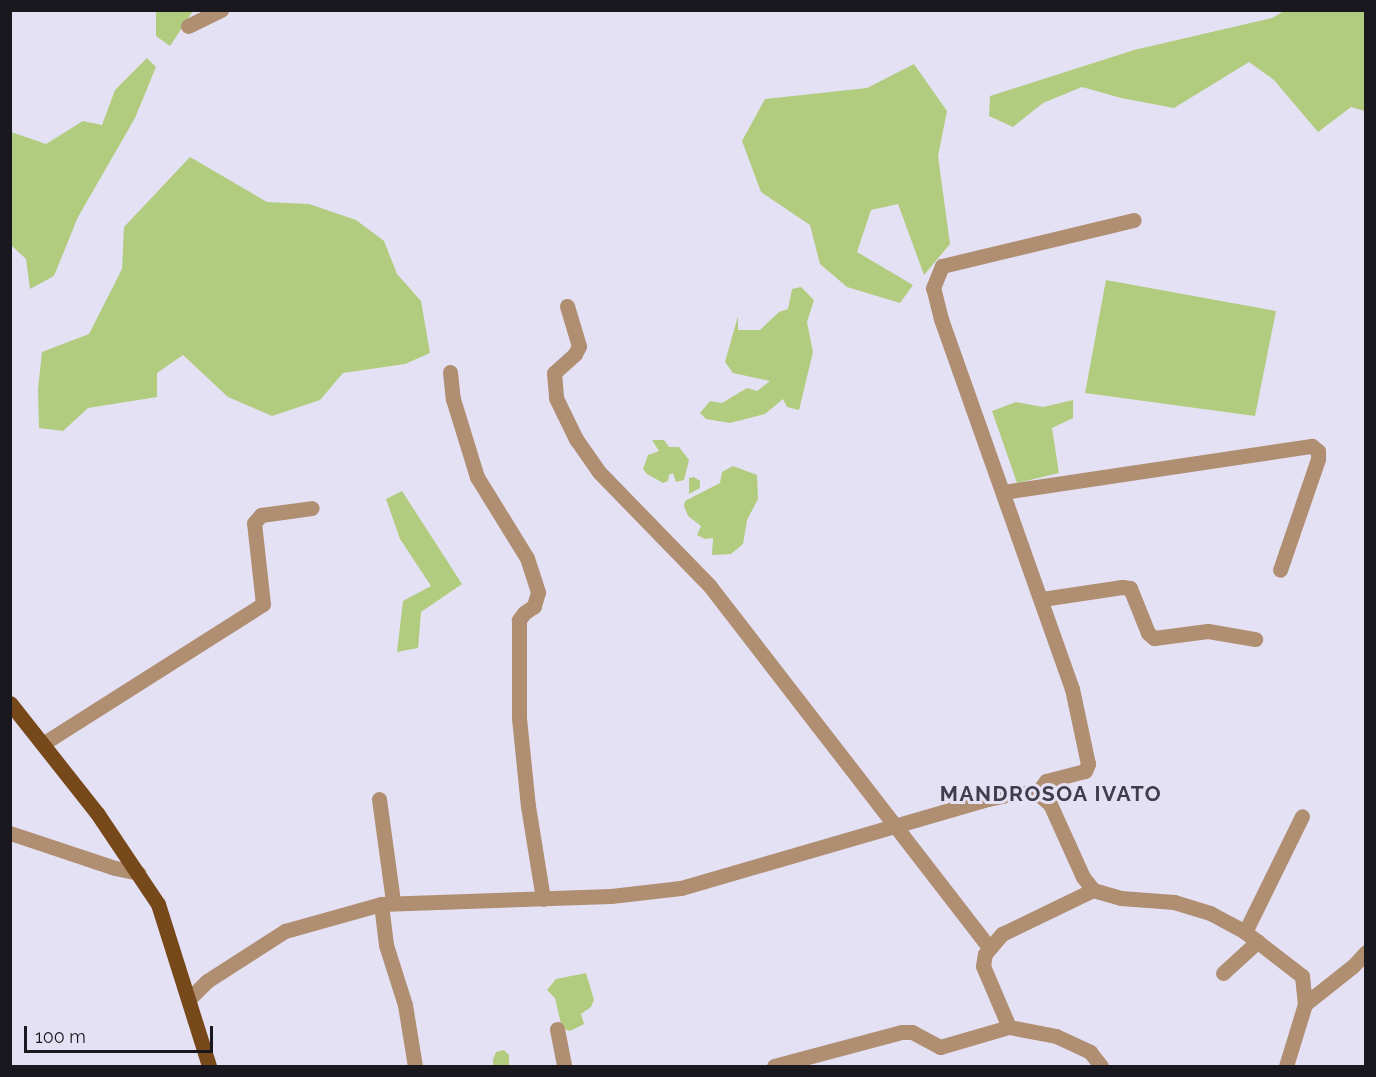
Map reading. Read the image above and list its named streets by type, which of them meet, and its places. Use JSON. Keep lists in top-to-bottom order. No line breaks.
{"districts":["MANDROSOA IVATO"],"scale_bar":"100 m"}
